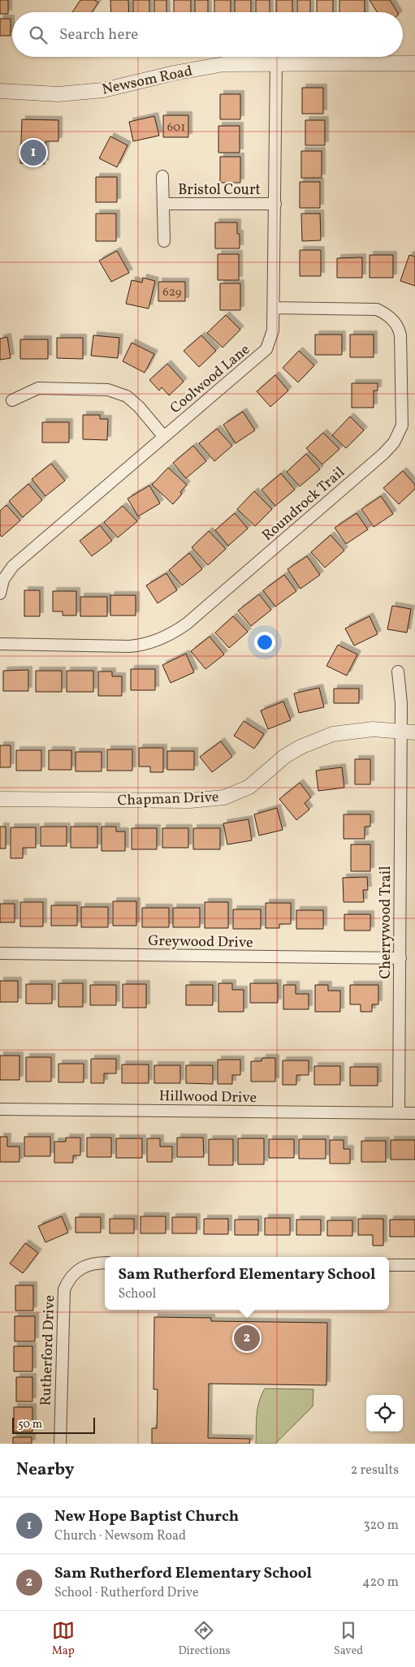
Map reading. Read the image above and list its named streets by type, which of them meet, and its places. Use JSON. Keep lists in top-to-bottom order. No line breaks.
{"streets":{"street":["Newsom Road","Bristol Court","Coolwood Lane","Roundrock Trail","Chapman Drive","Cherrywood Trail","Greywood Drive","Hillwood Drive","Rutherford Drive"]},"crossings":[["Newsom Road","Coolwood Lane"],["Bristol Court","Coolwood Lane"],["Coolwood Lane","Roundrock Trail"],["Chapman Drive","Cherrywood Trail"],["Cherrywood Trail","Greywood Drive"],["Cherrywood Trail","Hillwood Drive"]],"house_numbers":["601","629"],"scale_bar":"50 m","page":{"search":"Search here","pins":["1","2"],"popup":["Sam Rutherford Elementary School","School"],"scale":"50 m","heading":["Nearby","2 results"],"list":[{"mark":"1","name":"New Hope Baptist Church","note":"Church · Newsom Road","value":"320 m"},{"mark":"2","name":"Sam Rutherford Elementary School","note":"School · Rutherford Drive","value":"420 m"}],"nav":["Map","Directions","Saved"]}}
